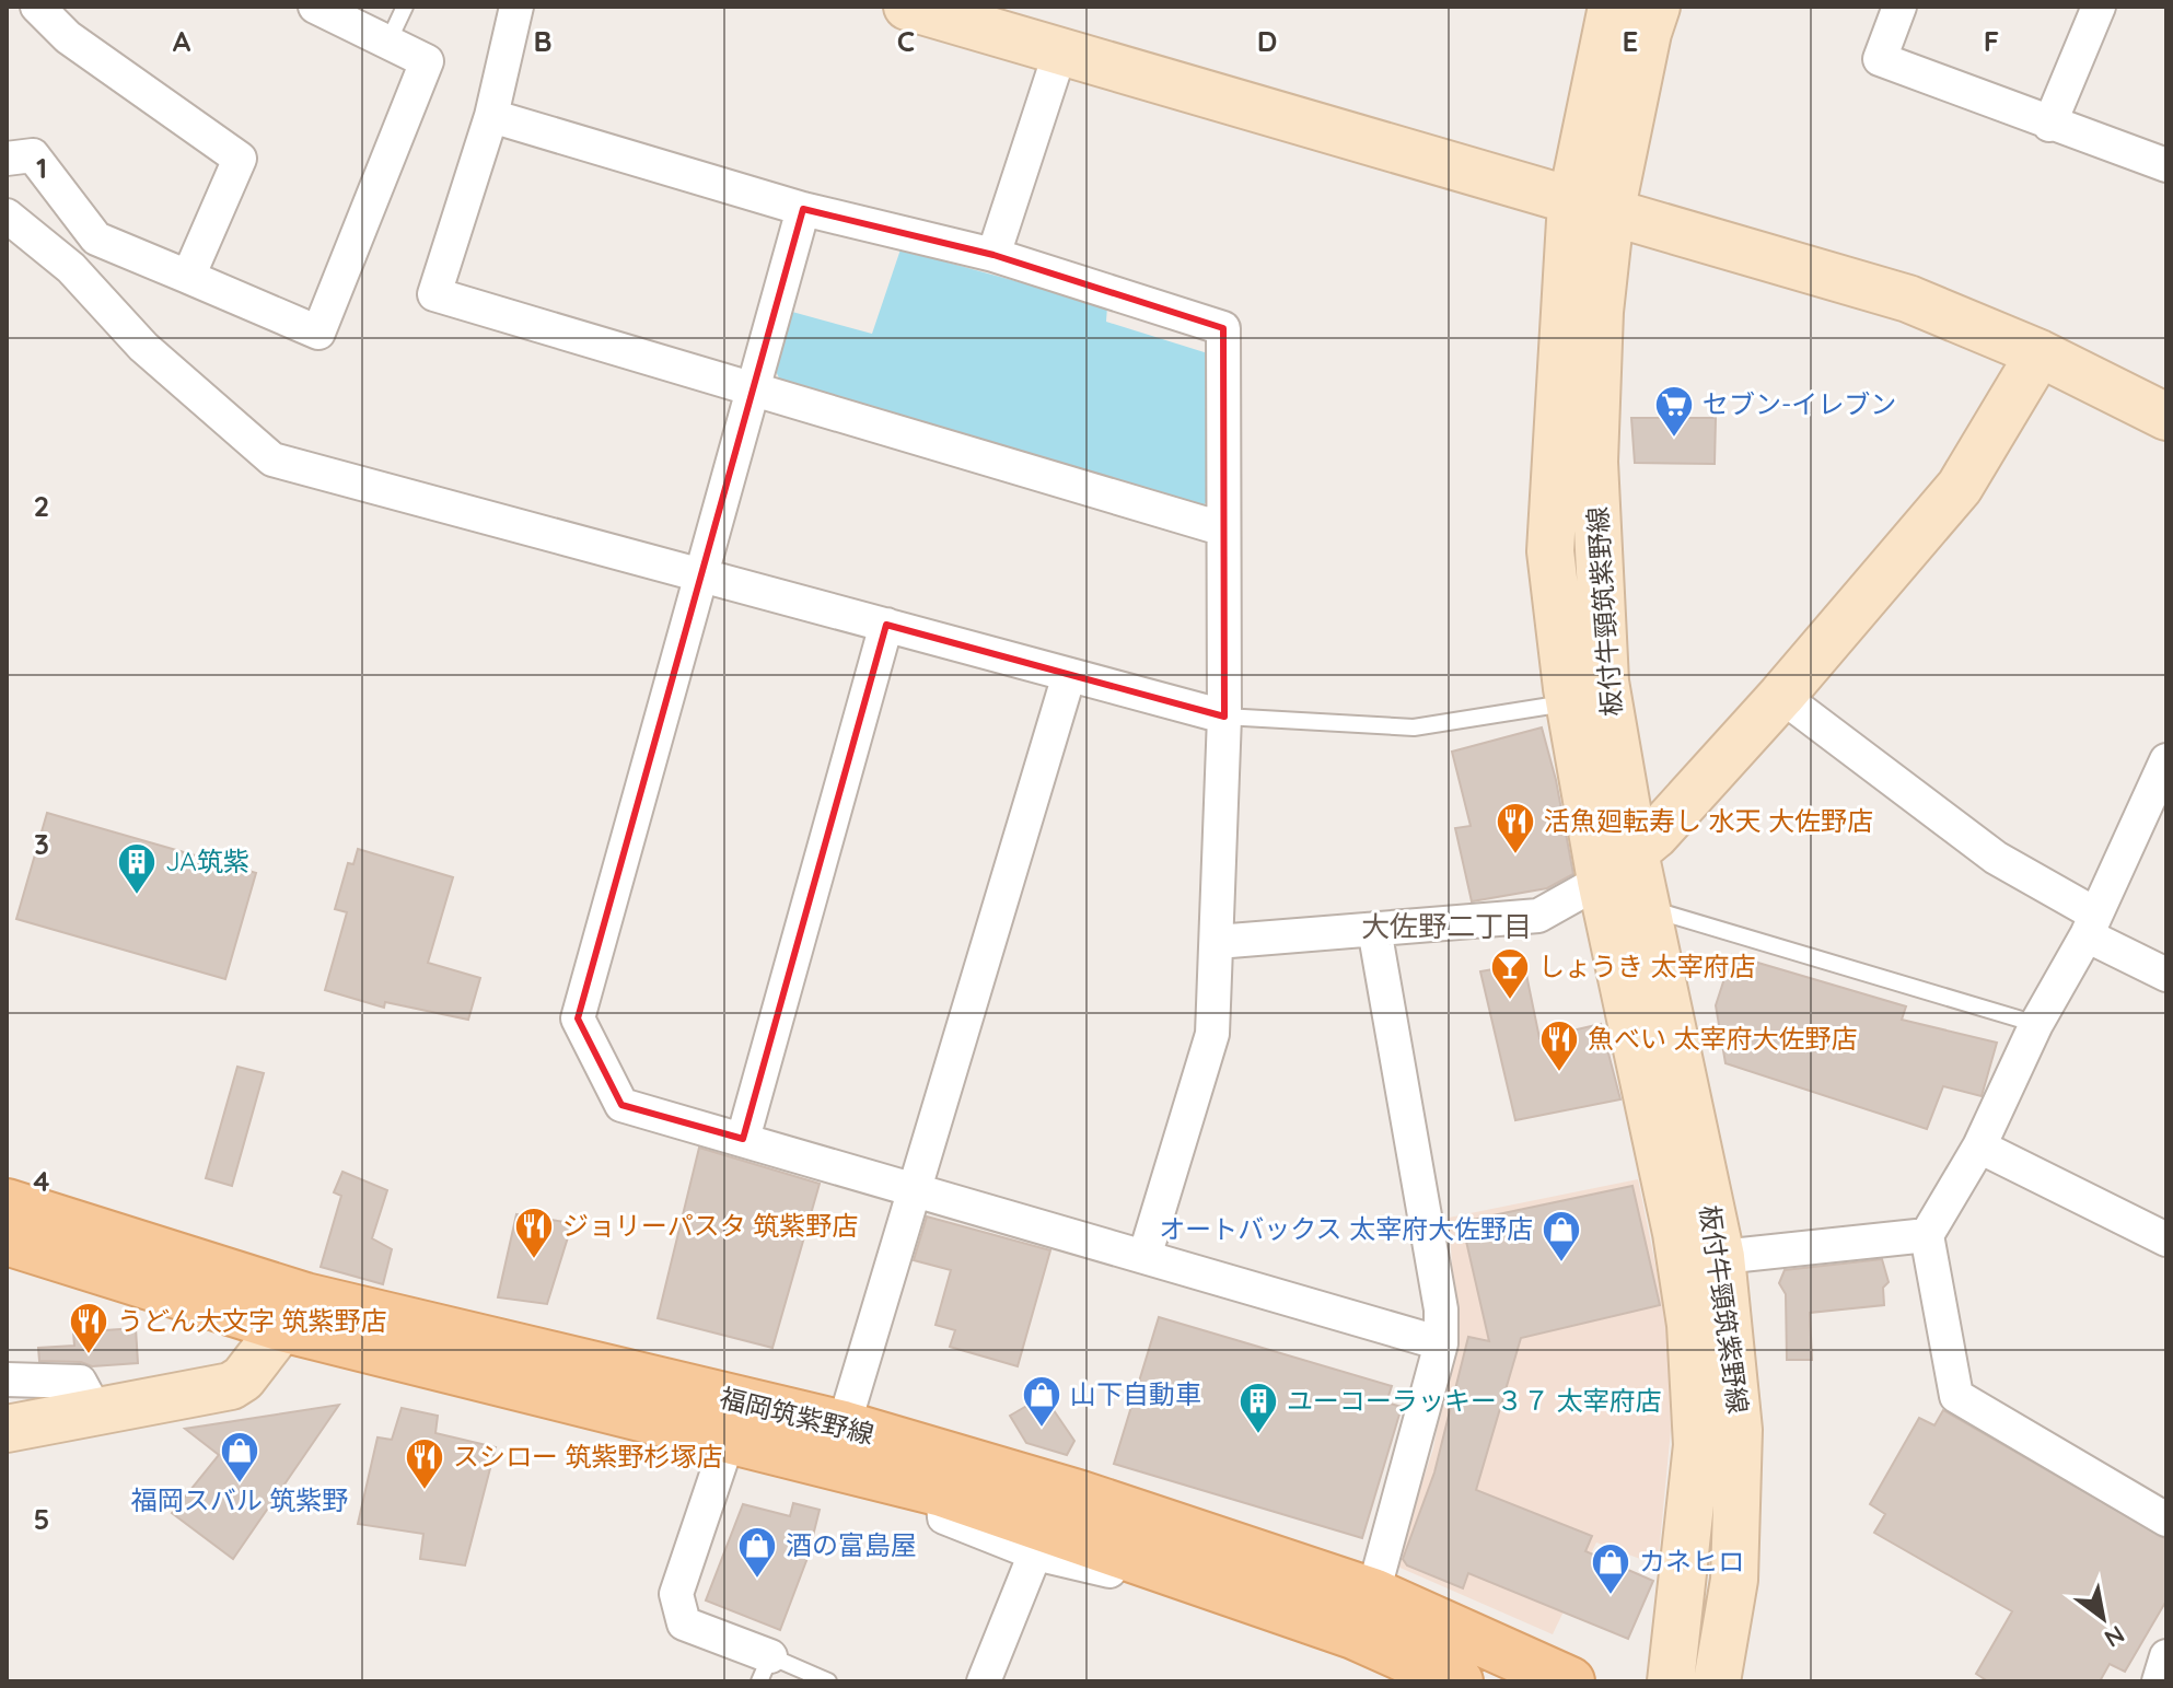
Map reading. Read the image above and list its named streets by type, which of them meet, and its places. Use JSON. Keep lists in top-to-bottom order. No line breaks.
{"streets":{"main road":["板付牛頸筑紫野線","福岡筑紫野線"]},"districts":["大佐野二丁目"],"places":{"supermarket":["セブン-イレブン"],"restaurant":["活魚廻転寿し 水天 大佐野店","魚べい 太宰府大佐野店","ジョリーパスタ 筑紫野店","うどん大文字 筑紫野店","スシロー 筑紫野杉塚店"],"building":["JA筑紫","ユーコーラッキー３７ 太宰府店"],"bar":["しょうき 太宰府店"],"shop":["オートバックス 太宰府大佐野店","山下自動車","福岡スバル 筑紫野","酒の富島屋","カネヒロ"]},"north":"bottom right","grid":{"columns":["A","B","C","D","E","F"],"rows":["1","2","3","4","5"]}}
